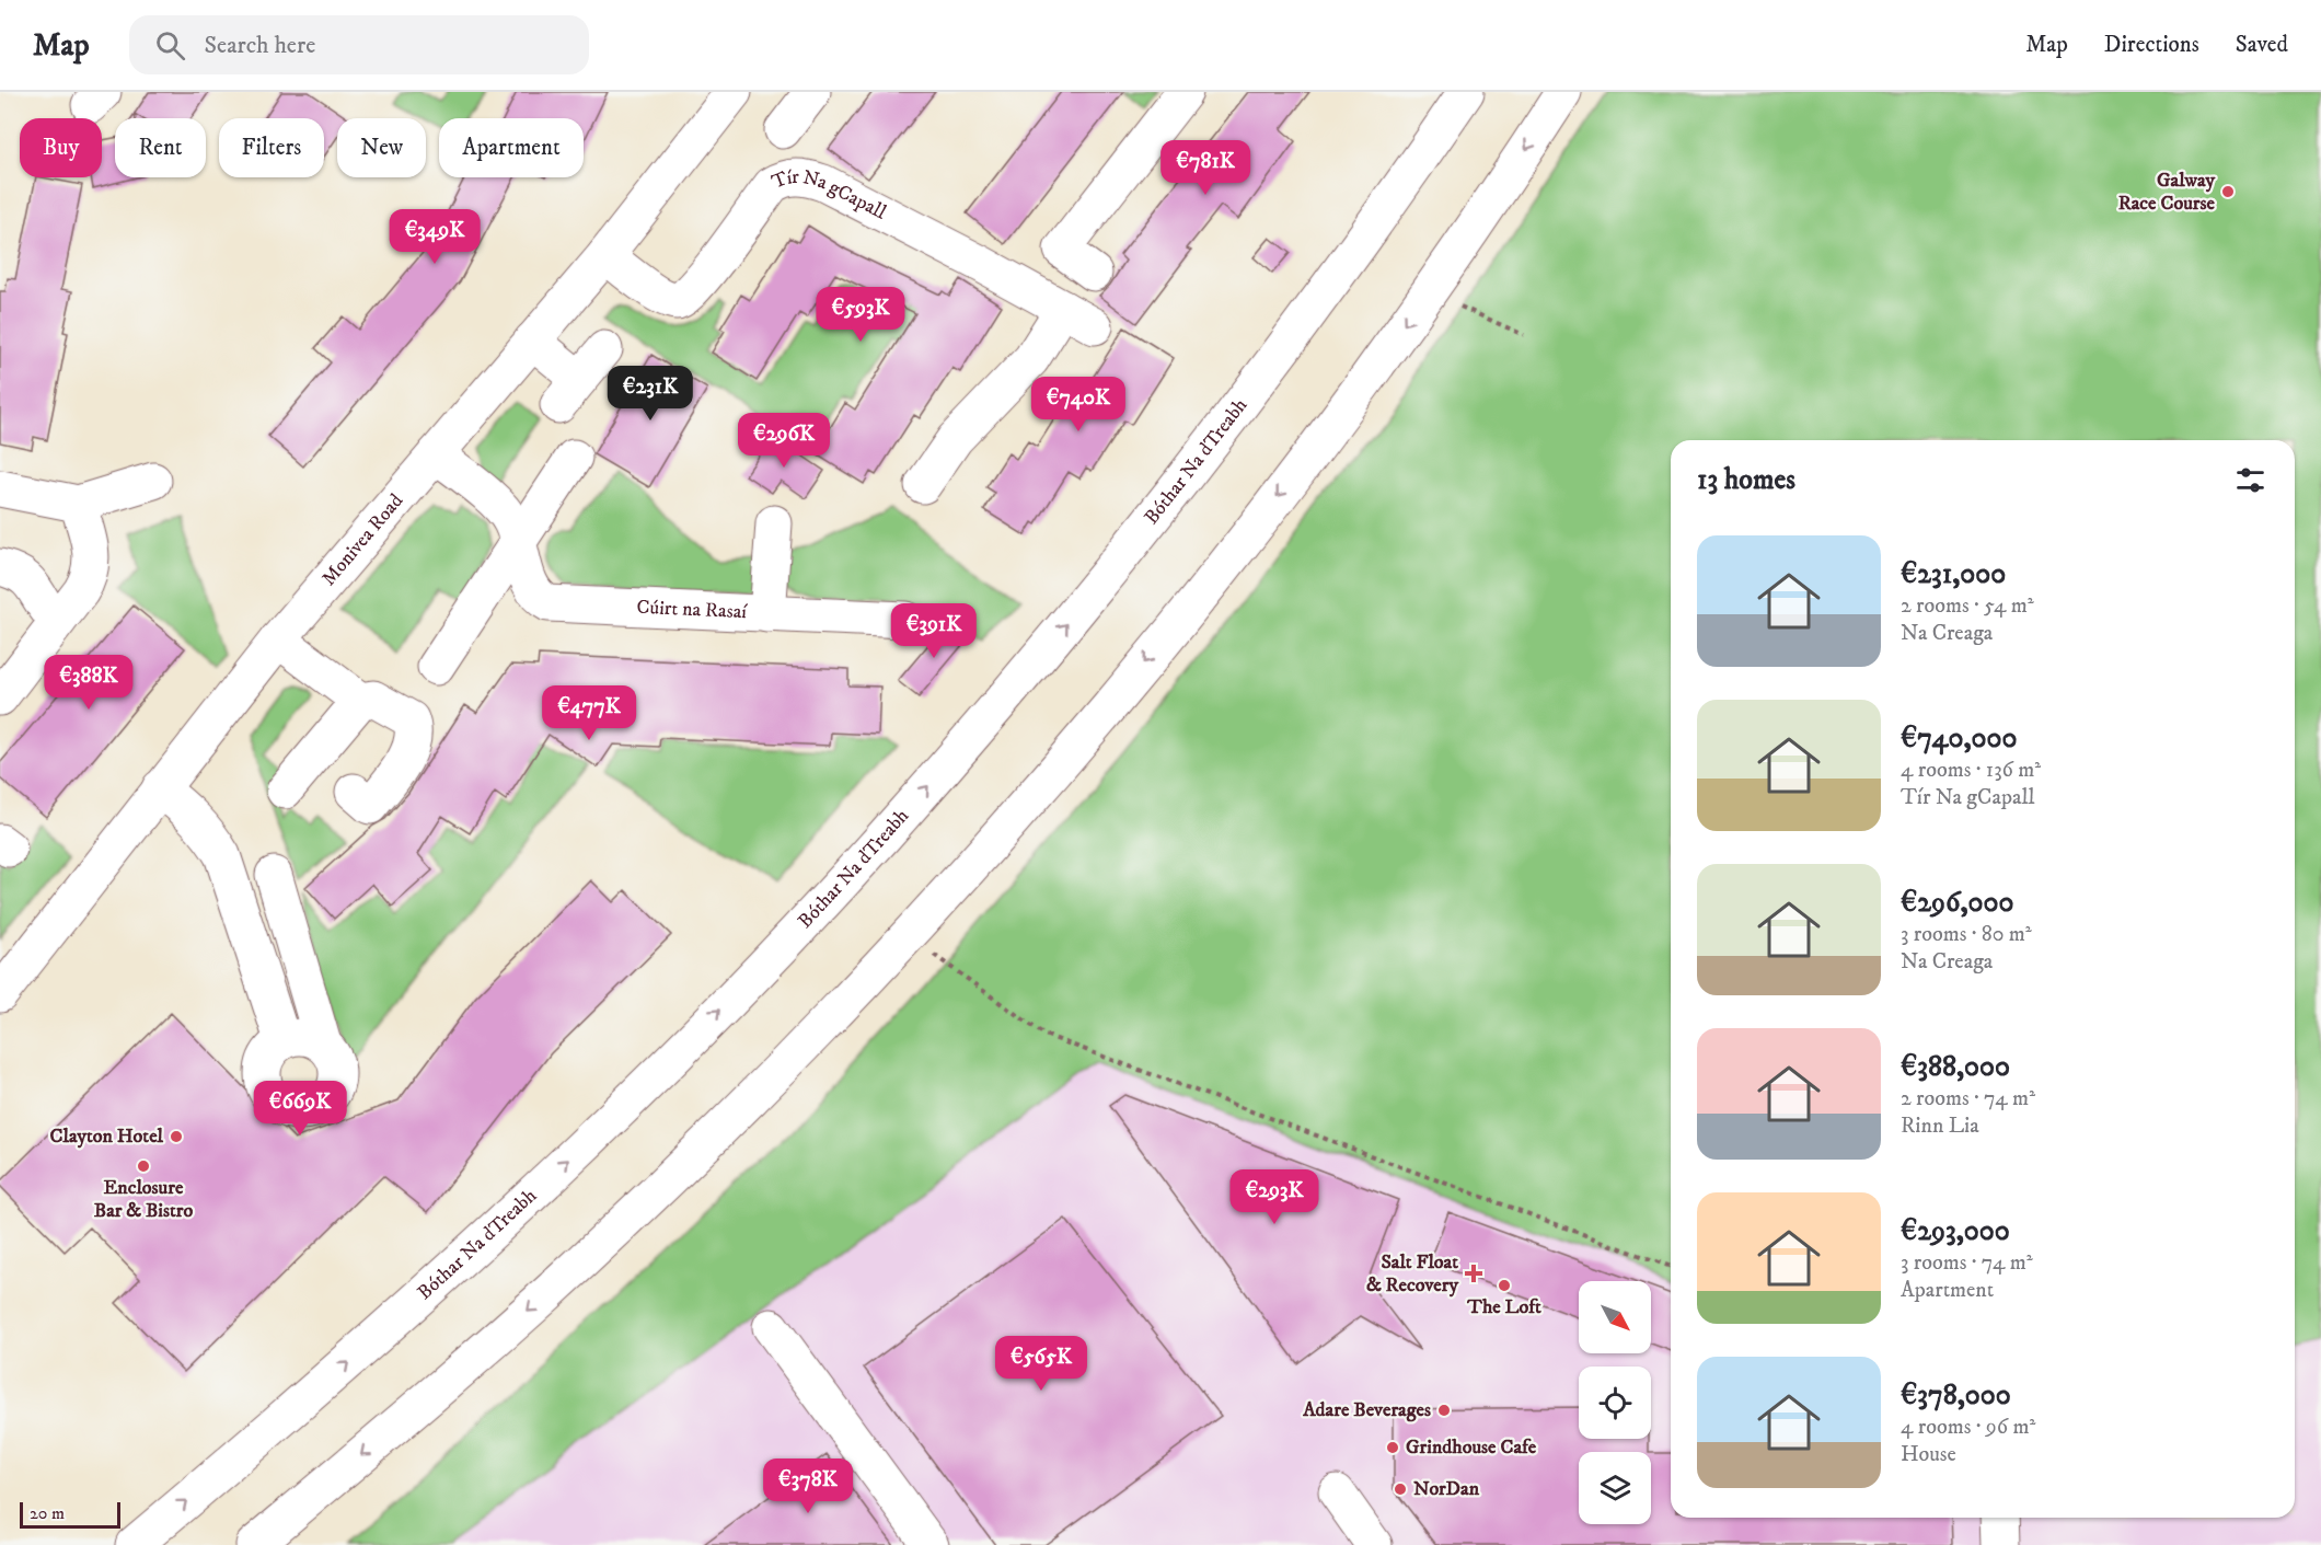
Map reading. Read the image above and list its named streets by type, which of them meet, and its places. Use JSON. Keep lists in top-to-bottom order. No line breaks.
{"streets":{"main road":["Tír Na gCapall","Bóthar Na dTreabh","Monivea Road","Cúirt na Rasaí"]},"crossings":[["Tír Na gCapall","Monivea Road"],["Monivea Road","Cúirt na Rasaí"]],"places":{"other":["Galway Race Course","Clayton Hotel","Enclosure Bar & Bistro","The Loft","Adare Beverages","Grindhouse Cafe","NorDan"],"health":["Salt Float & Recovery"]},"scale_bar":"20 m","north":"bottom right","page":{"header":"Map","search":"Search here","nav":["Map","Directions","Saved"],"chip":["Buy","Rent","Filters","New","Apartment"],"price":["€781K","€349K","€593K","€231K","€740K","€296K","€391K","€388K","€477K","€669K","€293K","€565K","€378K"],"heading":"13 homes","list":[{"name":"€231,000","note":"2 rooms · 54 m² · Na Creaga"},{"name":"€740,000","note":"4 rooms · 136 m² · Tír Na gCapall"},{"name":"€296,000","note":"3 rooms · 80 m² · Na Creaga"},{"name":"€388,000","note":"2 rooms · 74 m² · Rinn Lia"},{"name":"€293,000","note":"3 rooms · 74 m² · Apartment"},{"name":"€378,000","note":"4 rooms · 96 m² · House"}],"scale":"20 m"}}
